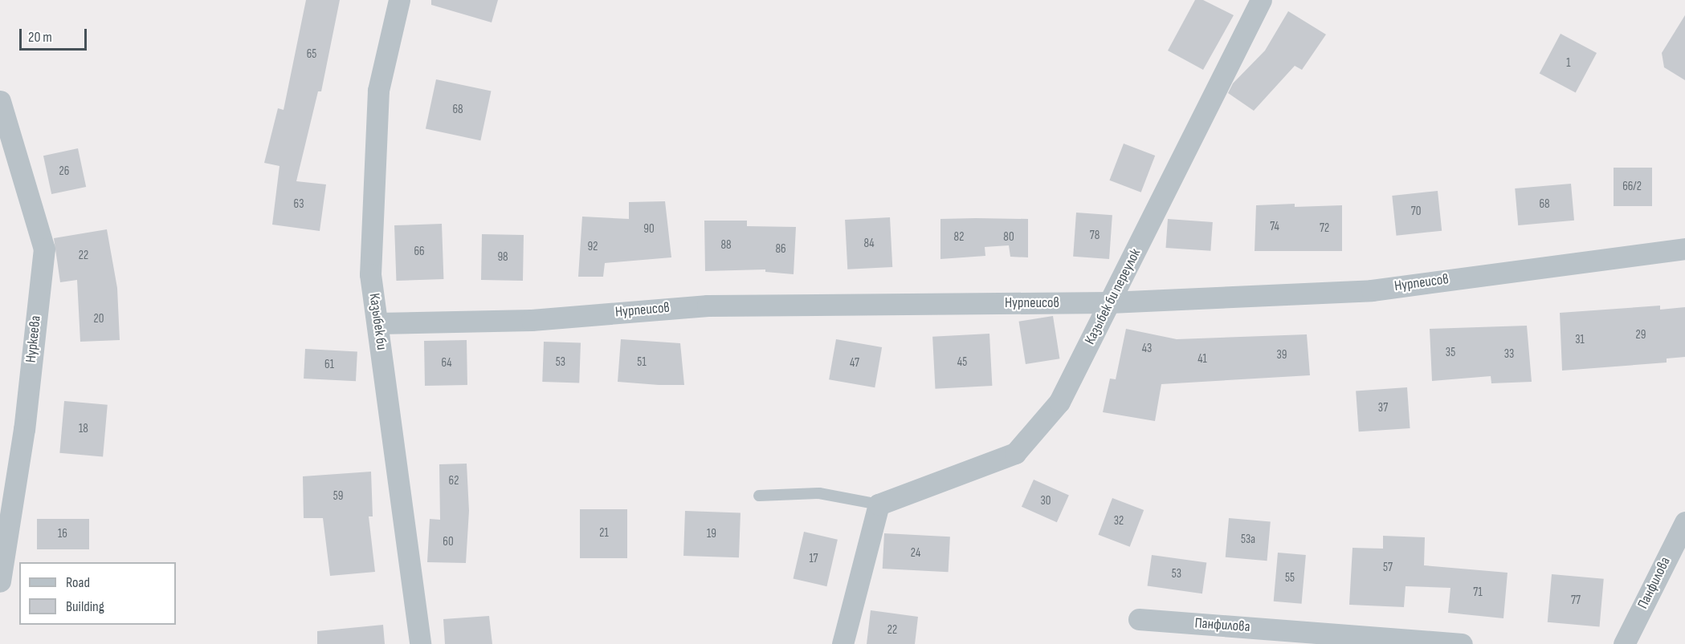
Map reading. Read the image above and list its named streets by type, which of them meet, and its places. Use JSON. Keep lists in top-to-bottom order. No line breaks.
{"streets":{"street":["Нурпеисов","Казыбек би переулок","Казыбек би","Нуркеева","Панфилова"]},"crossings":[["Нурпеисов","Казыбек би переулок"],["Нурпеисов","Казыбек би"]],"house_numbers":["65","1","68","26","66/2","63","68","70","74","72","90","78","82","80","84","88","92","86","66","22","98","20","29","31","43","35","33","39","41","53","51","45","64","47","61","37","18","62","59","30","32","21","16","19","53а","60","24","17","57","53","55","71","77","22"],"legend":["Road","Building"],"scale_bar":"20 m"}
